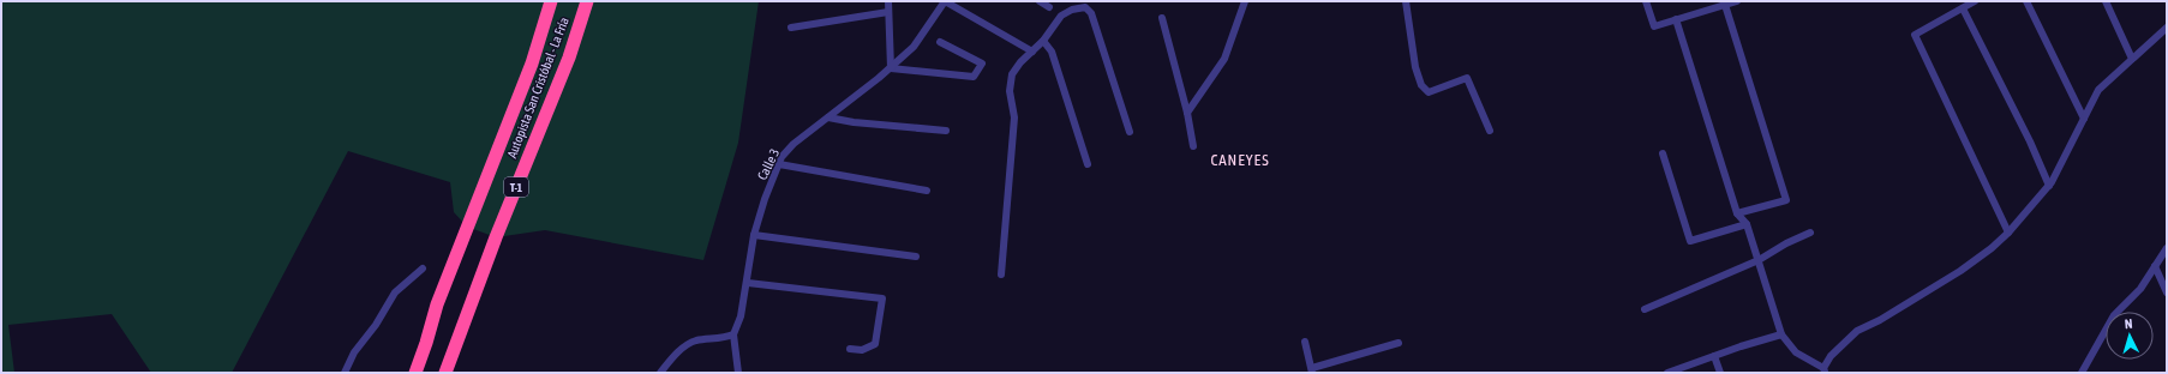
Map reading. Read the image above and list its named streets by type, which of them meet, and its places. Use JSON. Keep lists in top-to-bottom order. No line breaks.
{"streets":{"highway":["Autopista San Cristóbal - La Fría","T-1"],"street":["Calle 3"]},"districts":["CANEYES"],"north":"top"}
